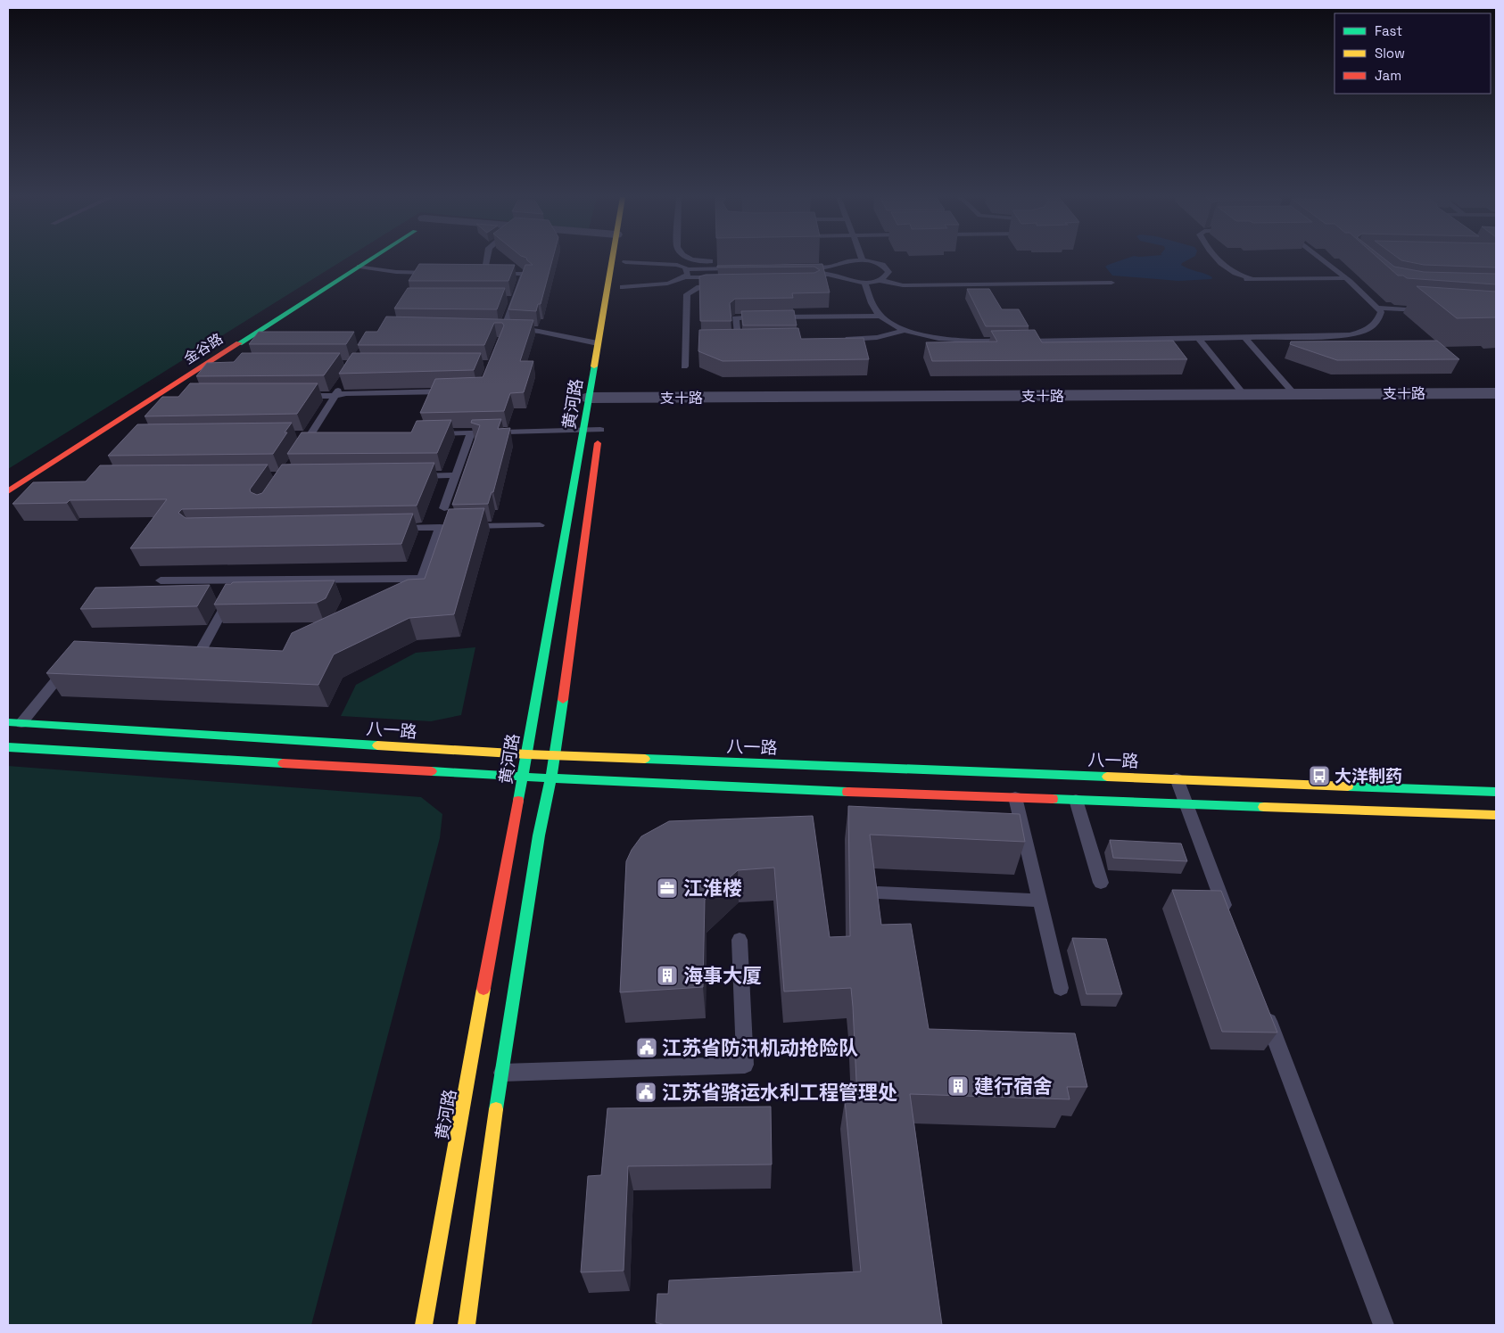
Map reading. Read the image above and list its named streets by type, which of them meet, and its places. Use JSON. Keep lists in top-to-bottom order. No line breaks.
{"streets":{"main road":["金谷路","黄河路","八一路"],"street":["支十路"]},"crossings":[["支十路","黄河路"],["黄河路","八一路"]],"places":{"bus stop":["大洋制药"],"office":["江淮楼"],"building":["海事大厦","建行宿舍"],"public building":["江苏省防汛机动抢险队","江苏省骆运水利工程管理处"]},"legend":["Fast","Slow","Jam"]}
